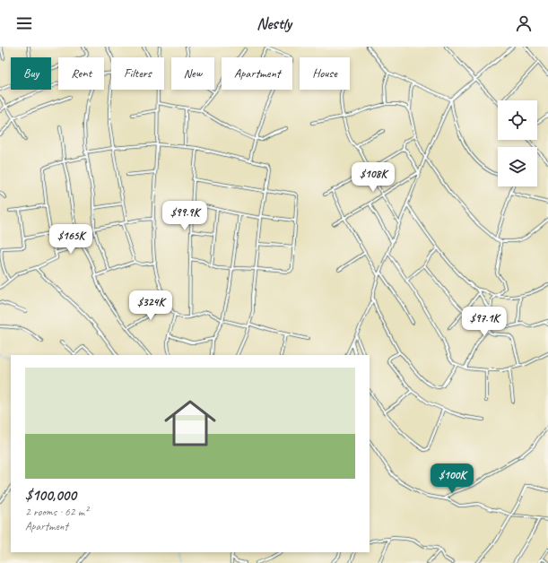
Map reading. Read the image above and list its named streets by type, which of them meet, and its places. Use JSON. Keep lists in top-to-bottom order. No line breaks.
{"page":{"header":"Nestly","chip":["Buy","Rent","Filters","New","Apartment","House"],"price":["$108K","$99.9K","$165K","$324K","$97.1K","$100K"],"list":[{"name":"$100,000","note":"2 rooms · 62 m² · Apartment"}]}}
